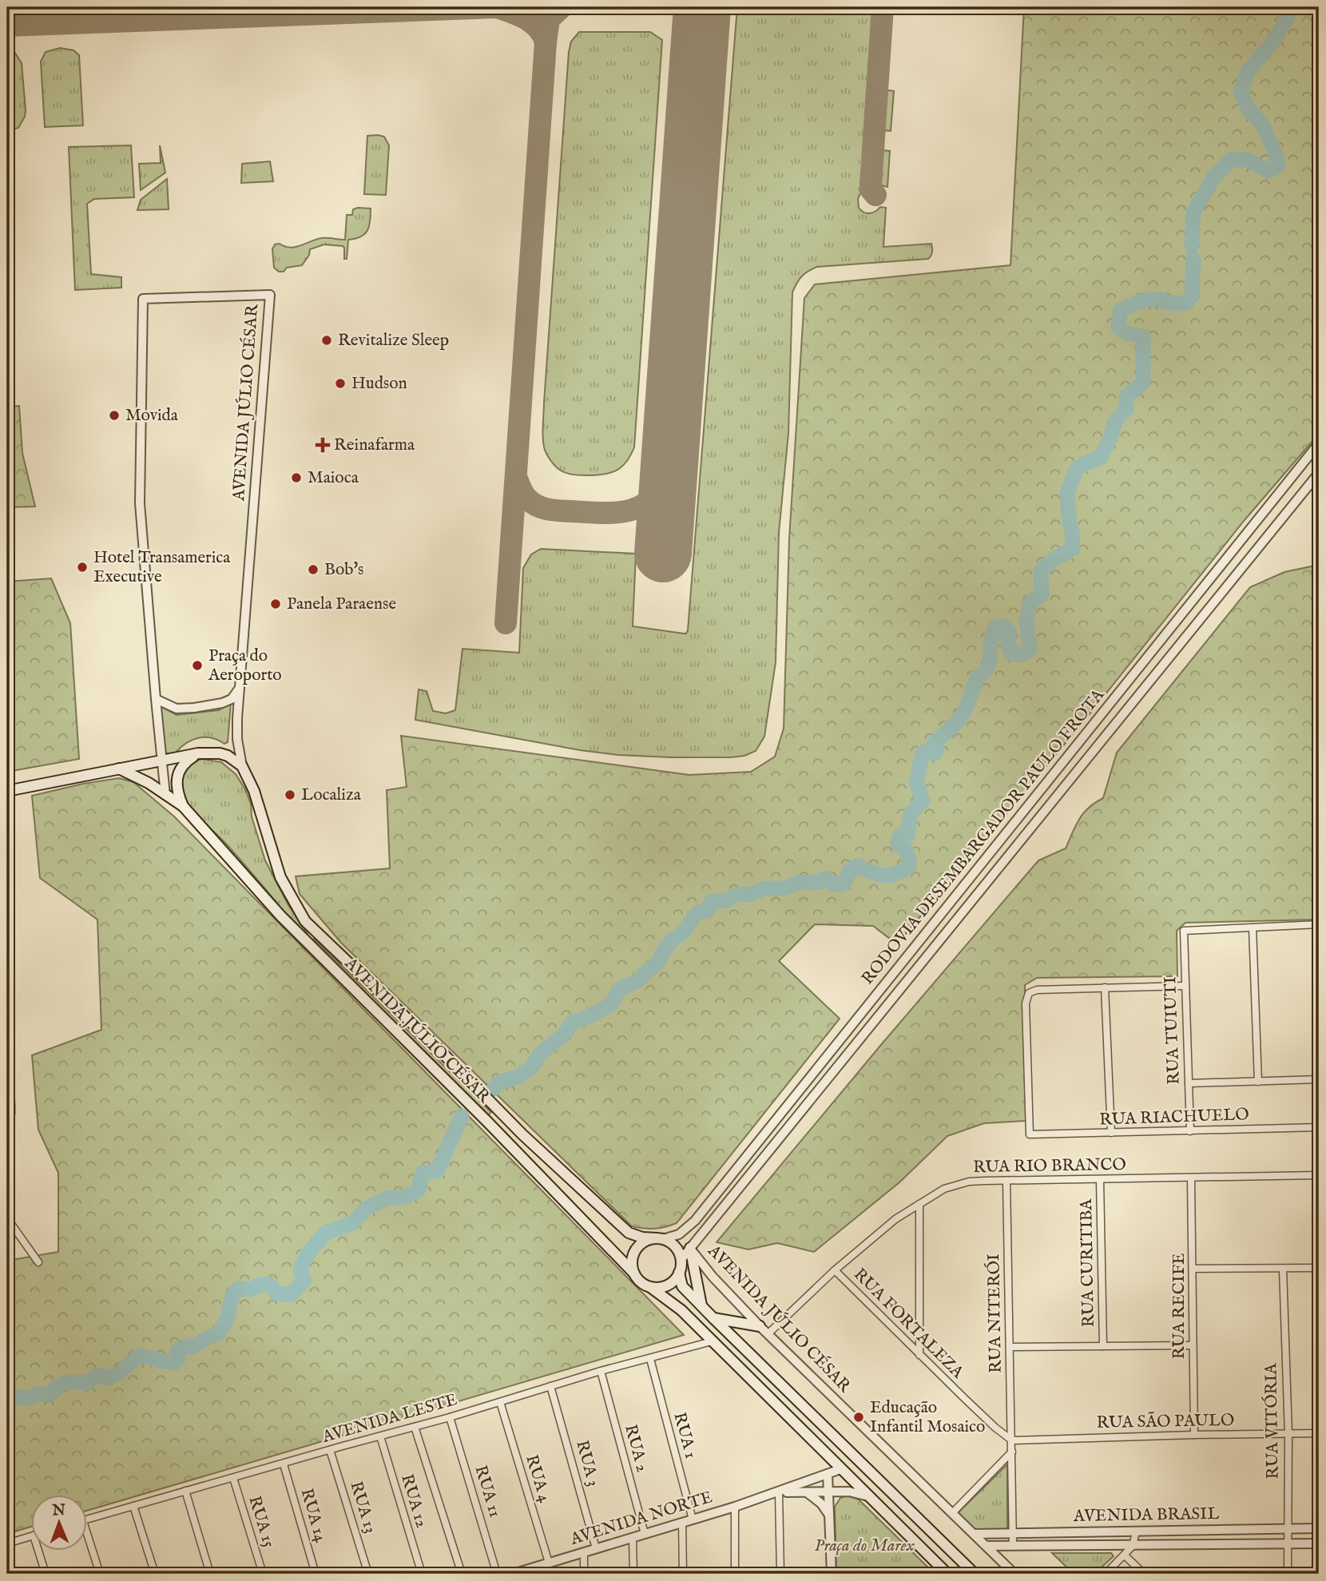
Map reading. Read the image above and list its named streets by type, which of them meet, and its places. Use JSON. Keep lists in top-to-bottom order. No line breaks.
{"streets":{"main road":["AVENIDA JÚLIO CÉSAR"],"street":["RODOVIA DESEMBARGADOR PAULO FROTA","RUA TUIUTI","RUA RIACHUELO","RUA RIO BRANCO","RUA CURITIBA","RUA RECIFE","RUA NITERÓI","RUA FORTALEZA","AVENIDA LESTE","RUA VITÓRIA","RUA SÃO PAULO","RUA 1","RUA 2","RUA 3","RUA 4","RUA 11","RUA 12","RUA 13","RUA 14","AVENIDA BRASIL","AVENIDA NORTE","RUA 15"]},"crossings":[["AVENIDA JÚLIO CÉSAR","RODOVIA DESEMBARGADOR PAULO FROTA"],["AVENIDA JÚLIO CÉSAR","RUA RIO BRANCO"],["AVENIDA JÚLIO CÉSAR","AVENIDA BRASIL"],["RUA TUIUTI","RUA RIACHUELO"],["RUA RIO BRANCO","RUA CURITIBA"],["RUA RIO BRANCO","RUA RECIFE"],["RUA RIO BRANCO","RUA NITERÓI"],["RUA RIO BRANCO","RUA FORTALEZA"],["RUA RECIFE","RUA SÃO PAULO"],["RUA NITERÓI","RUA FORTALEZA"],["RUA NITERÓI","RUA SÃO PAULO"],["RUA NITERÓI","AVENIDA BRASIL"],["RUA FORTALEZA","RUA SÃO PAULO"],["AVENIDA LESTE","RUA 1"],["AVENIDA LESTE","RUA 2"],["AVENIDA LESTE","RUA 3"],["AVENIDA LESTE","RUA 4"],["AVENIDA LESTE","RUA 11"],["AVENIDA LESTE","RUA 12"],["AVENIDA LESTE","RUA 13"],["AVENIDA LESTE","RUA 14"],["AVENIDA LESTE","RUA 15"],["RUA VITÓRIA","RUA SÃO PAULO"],["RUA VITÓRIA","AVENIDA BRASIL"],["RUA 1","AVENIDA NORTE"],["RUA 2","AVENIDA NORTE"],["RUA 3","AVENIDA NORTE"],["RUA 4","AVENIDA NORTE"]],"parks":["Praça do Marex"],"places":{"other":["Revitalize Sleep","Hudson","Movida","Maioca","Hotel Transamerica Executive","Bob's","Panela Paraense","Praça do Aeroporto","Localiza","Educação Infantil Mosaico"],"health":["Reinafarma"]},"north":"top"}
